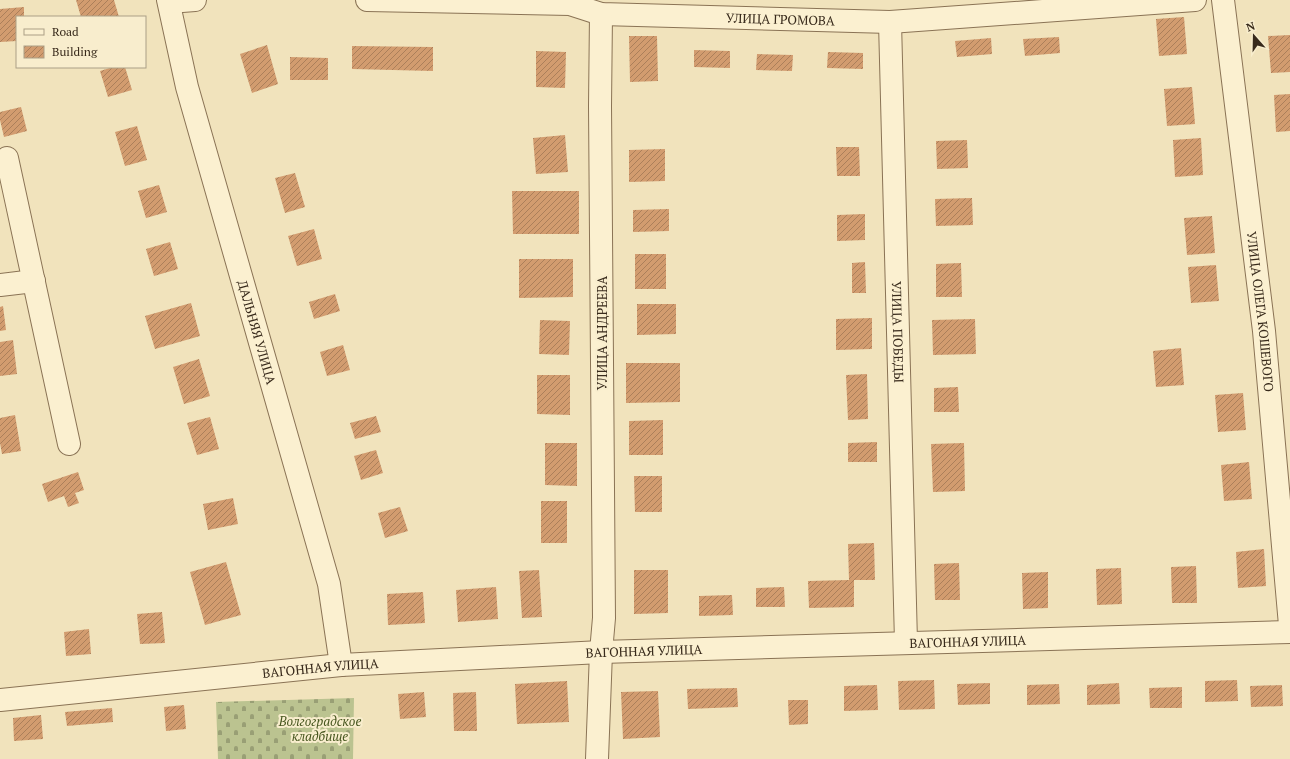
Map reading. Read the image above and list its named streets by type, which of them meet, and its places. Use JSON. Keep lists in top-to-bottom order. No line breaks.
{"streets":{"street":["УЛИЦА ГРОМОВА","УЛИЦА ОЛЕГА КОШЕВОГО","ДАЛЬНЯЯ УЛИЦА","УЛИЦА ПОБЕДЫ","УЛИЦА АНДРЕЕВА","ВАГОННАЯ УЛИЦА"]},"crossings":[["УЛИЦА ГРОМОВА","УЛИЦА ПОБЕДЫ"],["УЛИЦА ГРОМОВА","УЛИЦА АНДРЕЕВА"],["ДАЛЬНЯЯ УЛИЦА","ВАГОННАЯ УЛИЦА"],["УЛИЦА ПОБЕДЫ","ВАГОННАЯ УЛИЦА"],["УЛИЦА АНДРЕЕВА","ВАГОННАЯ УЛИЦА"]],"parks":["Волгоградское кладбище"],"legend":["Road","Building"],"north":"top"}
